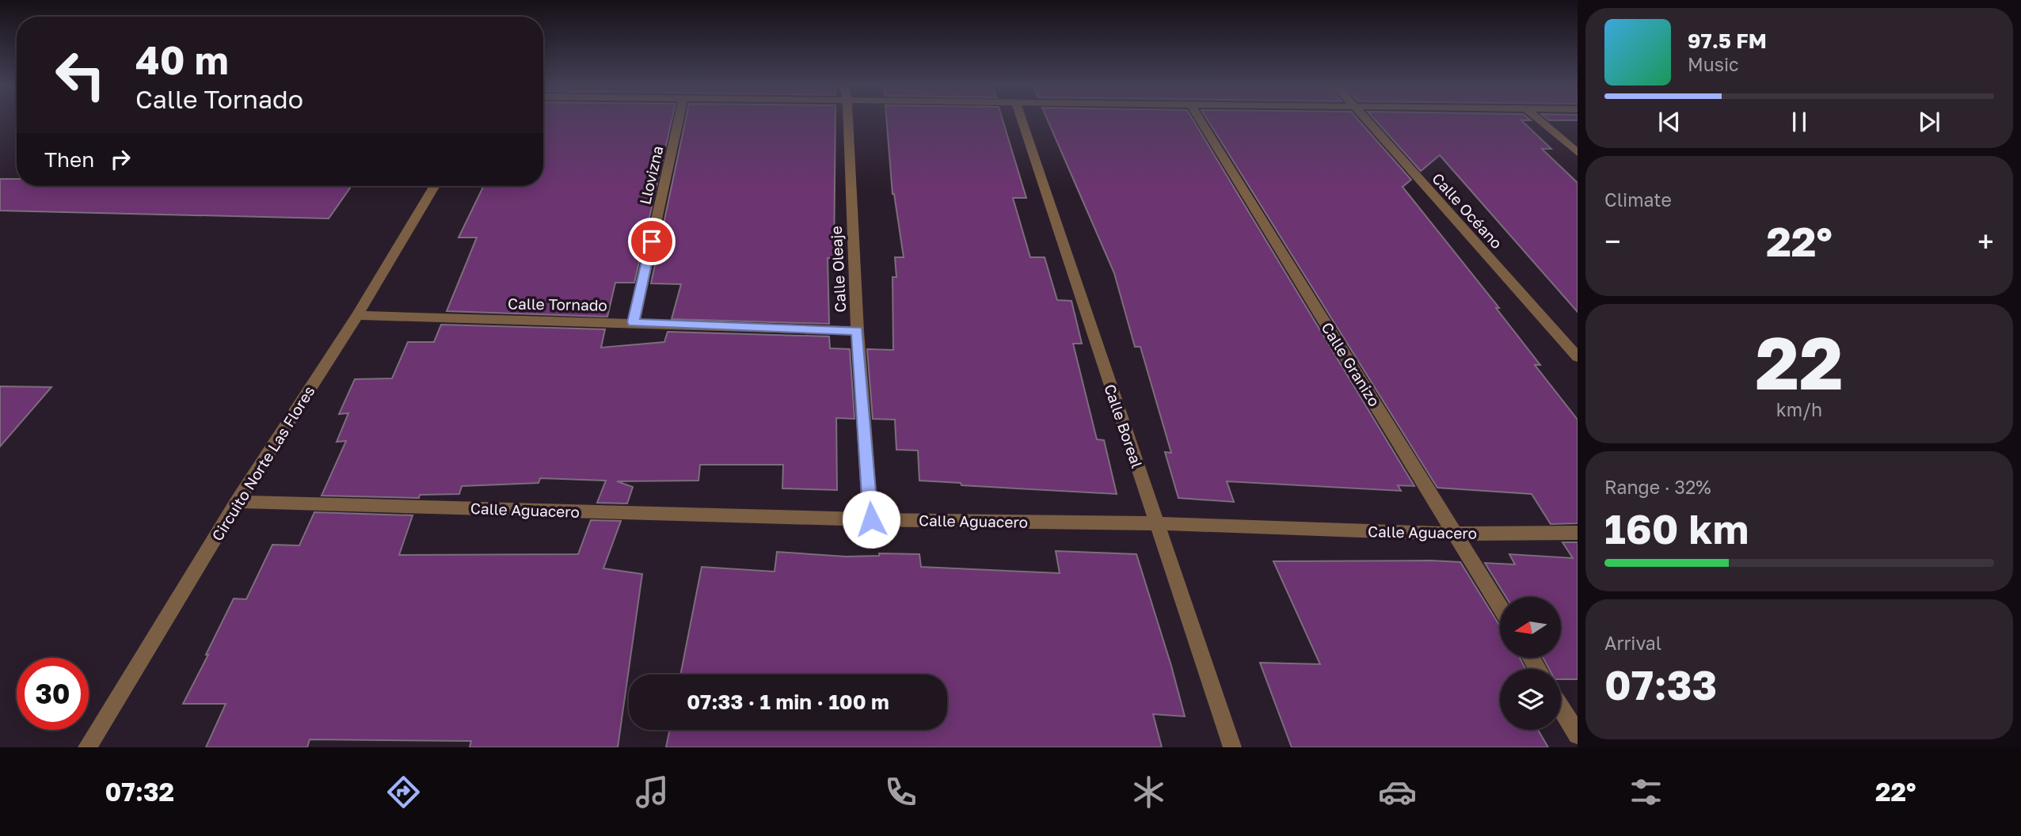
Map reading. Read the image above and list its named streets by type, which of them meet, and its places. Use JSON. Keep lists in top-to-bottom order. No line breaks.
{"streets":{"street":["Llovizna","Calle Océano","Calle Oleaje","Calle Tornado","Calle Granizo","Calle Boreal","Circuito Norte Las Flores","Calle Aguacero"]},"crossings":[["Llovizna","Calle Tornado"],["Calle Oleaje","Calle Tornado"],["Calle Oleaje","Calle Aguacero"],["Calle Tornado","Circuito Norte Las Flores"],["Calle Granizo","Calle Aguacero"],["Calle Boreal","Calle Aguacero"],["Circuito Norte Las Flores","Calle Aguacero"]],"north":"left","page":{"turn":["40 m","Calle Tornado"],"song":["97.5 FM","Music"],"then":"Then","tile":["Climate",["22","km/h"],["Range · 32%","160 km"],["Arrival","07:33"]],"heat":["−","22°","+"],"limit":"30","trip":"07:33 · 1 min · 100 m","tabs":["07:32","22°"]}}
